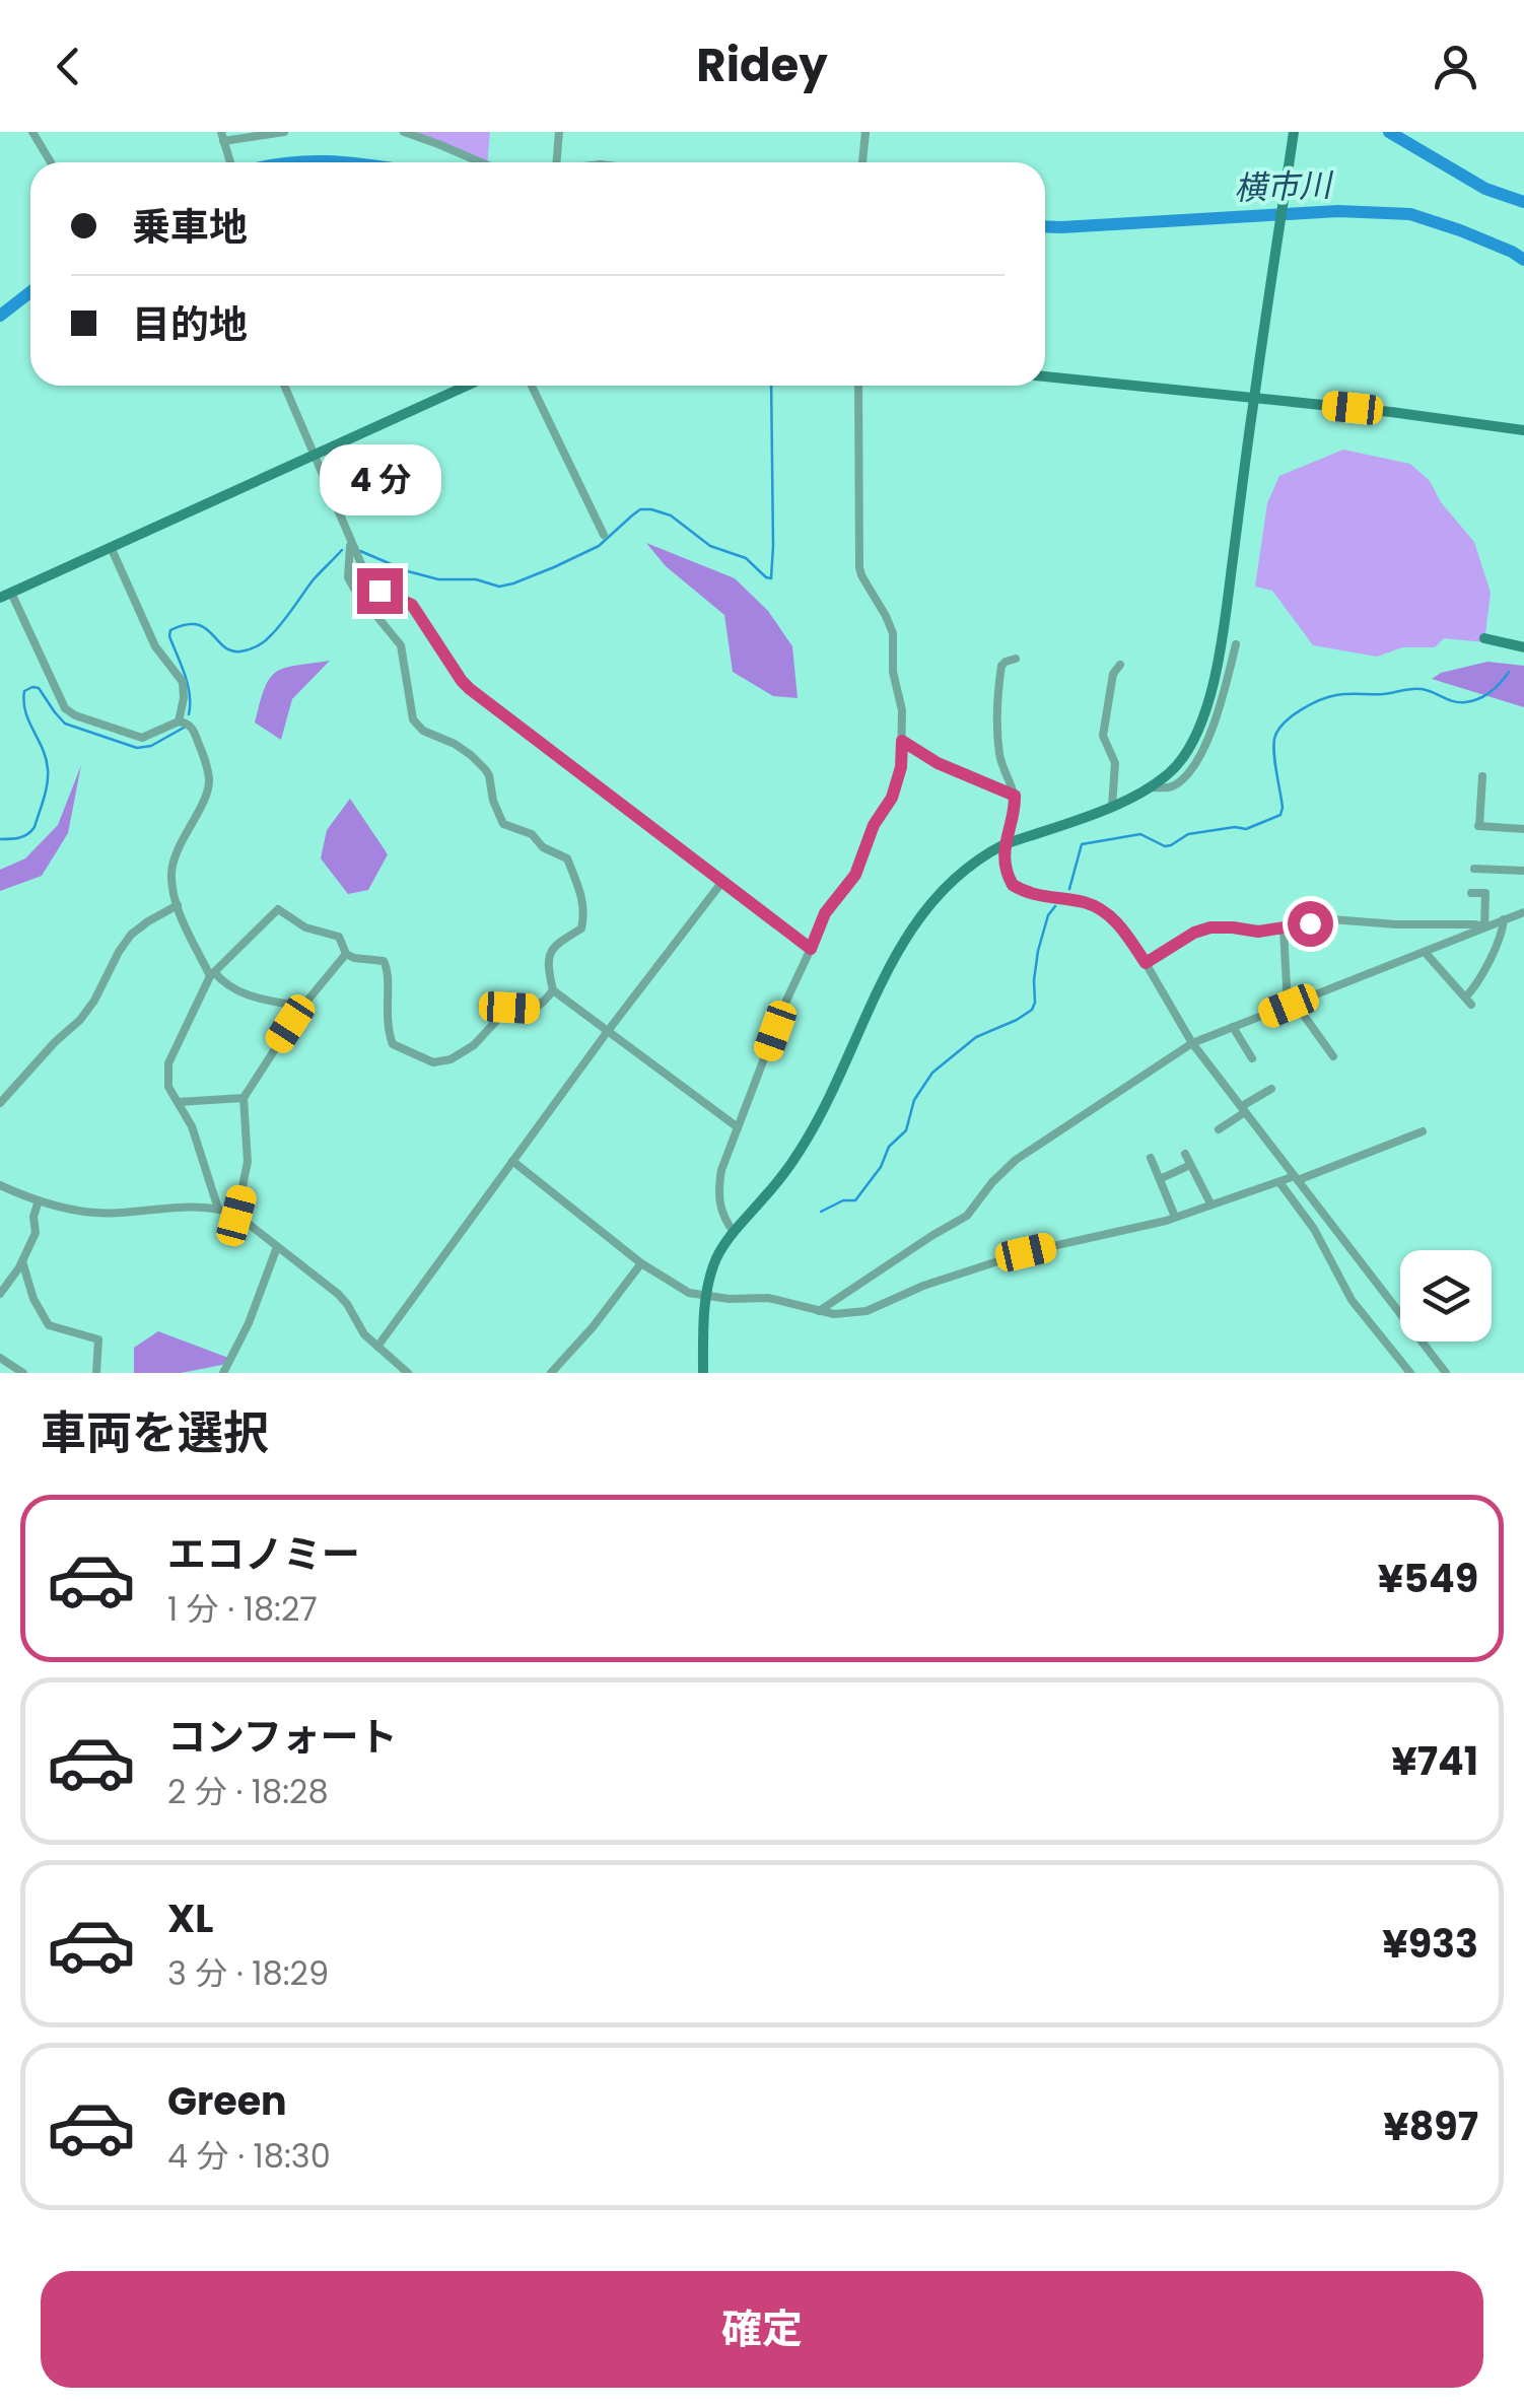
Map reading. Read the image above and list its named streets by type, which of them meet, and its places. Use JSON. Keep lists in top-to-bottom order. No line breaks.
{"water":["横市川"],"page":{"header":"Ridey","banner":["乗車地","目的地"],"bubble":"4 分","heading":"車両を選択","list":[{"name":"エコノミー","note":"1 分 · 18:27","value":"¥549"},{"name":"コンフォート","note":"2 分 · 18:28","value":"¥741"},{"name":"XL","note":"3 分 · 18:29","value":"¥933"},{"name":"Green","note":"4 分 · 18:30","value":"¥897"}],"buttons":"確定"}}
